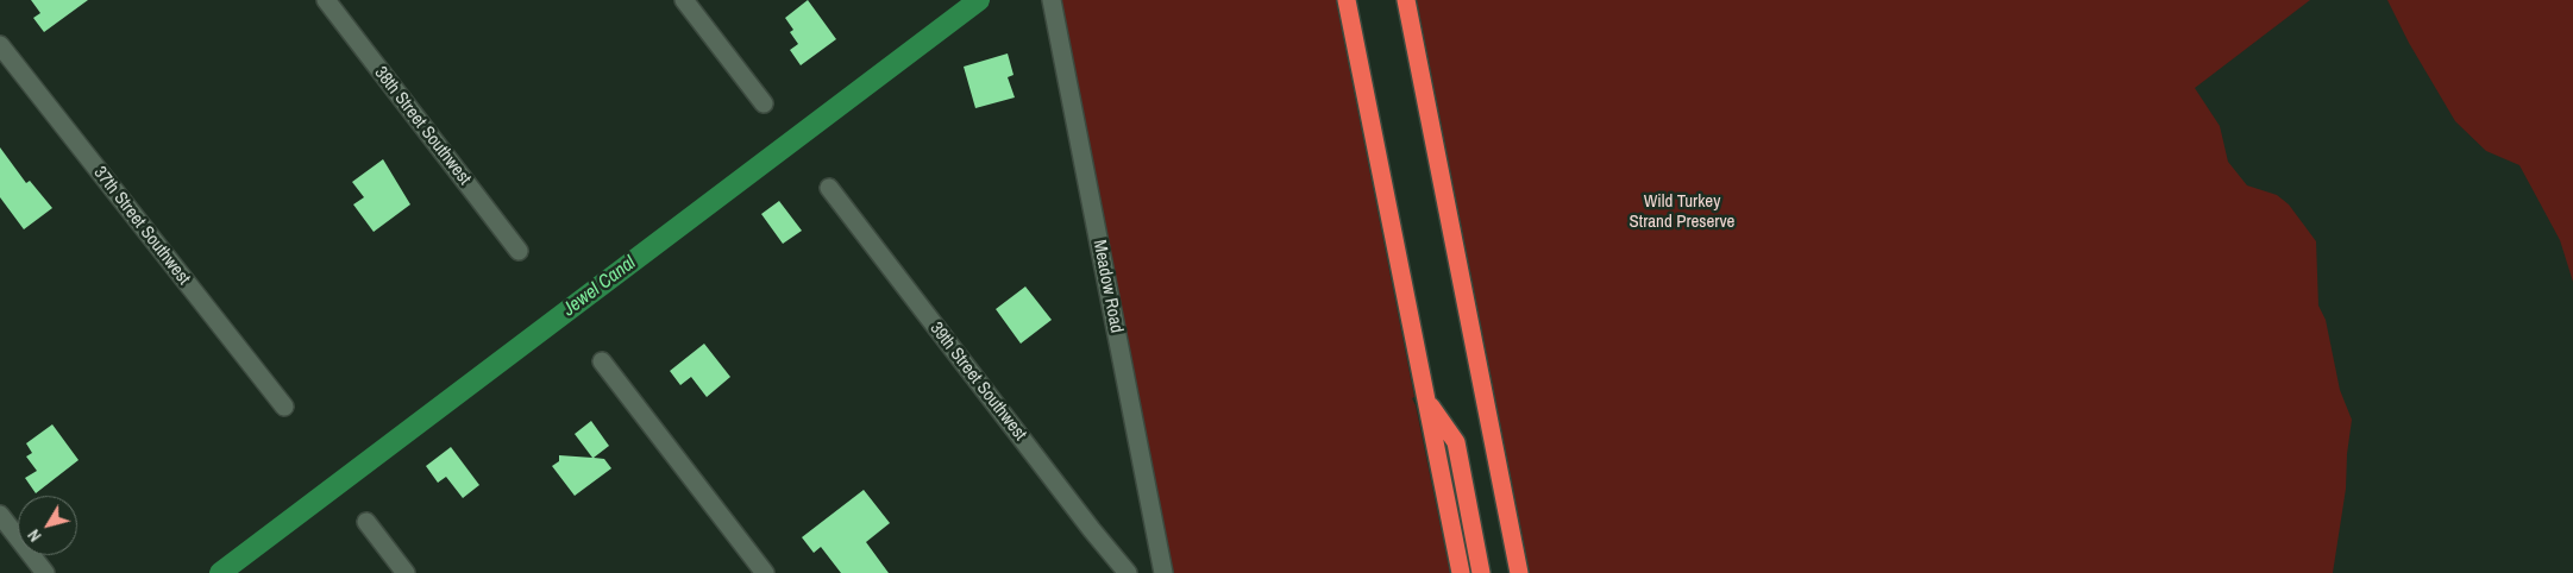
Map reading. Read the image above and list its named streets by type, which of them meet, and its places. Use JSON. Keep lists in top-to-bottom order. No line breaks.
{"streets":{"street":["38th Street Southwest","37th Street Southwest","Meadow Road","39th Street Southwest"]},"water":["Jewel Canal"],"parks":["Wild Turkey Strand Preserve"],"north":"bottom left"}
